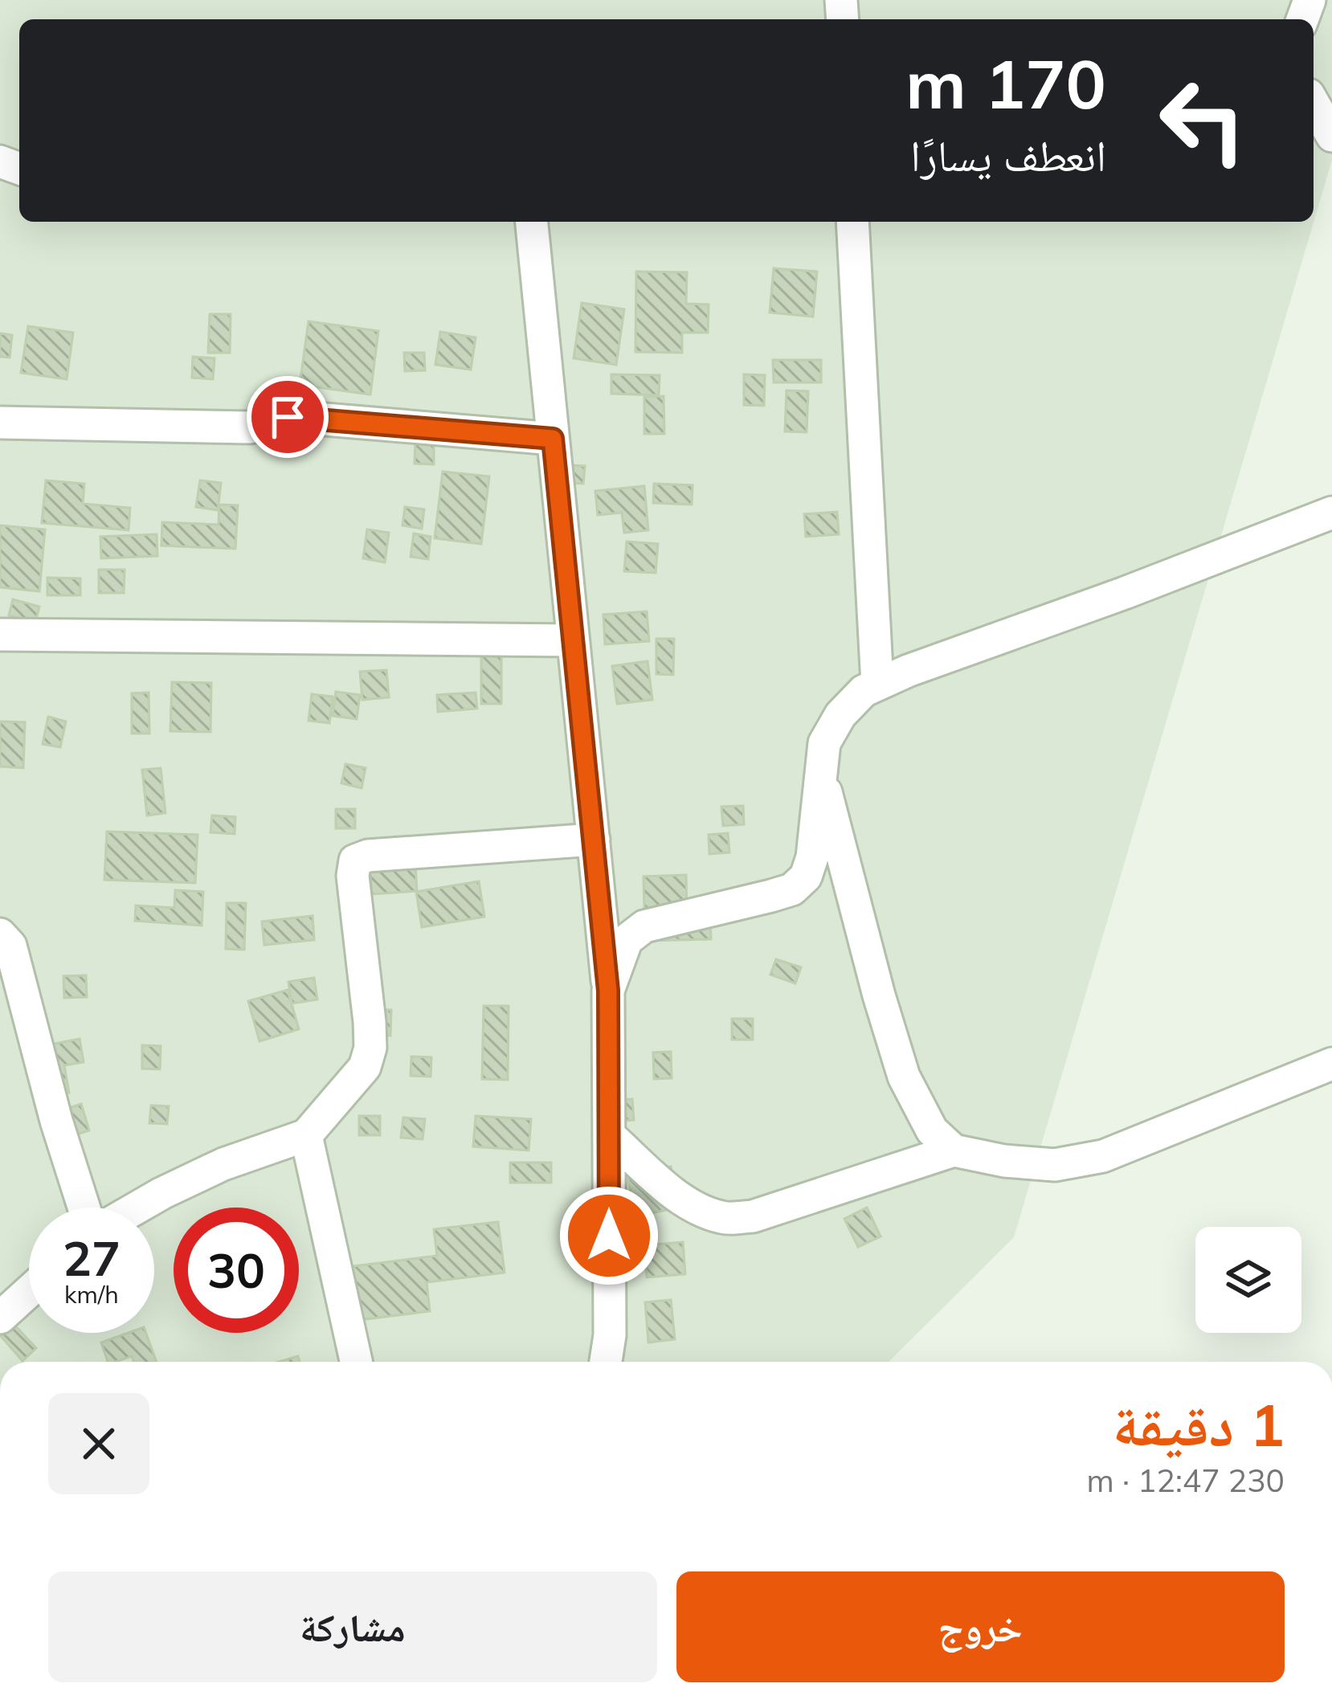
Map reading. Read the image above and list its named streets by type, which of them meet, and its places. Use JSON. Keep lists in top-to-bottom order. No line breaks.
{"page":{"turn":["170 m","انعطف يسارًا"],"speed":"27 km/h","limit":"30","heading":["1 دقيقة","230 m · 12:47"],"buttons":["خروج","مشاركة"]}}
